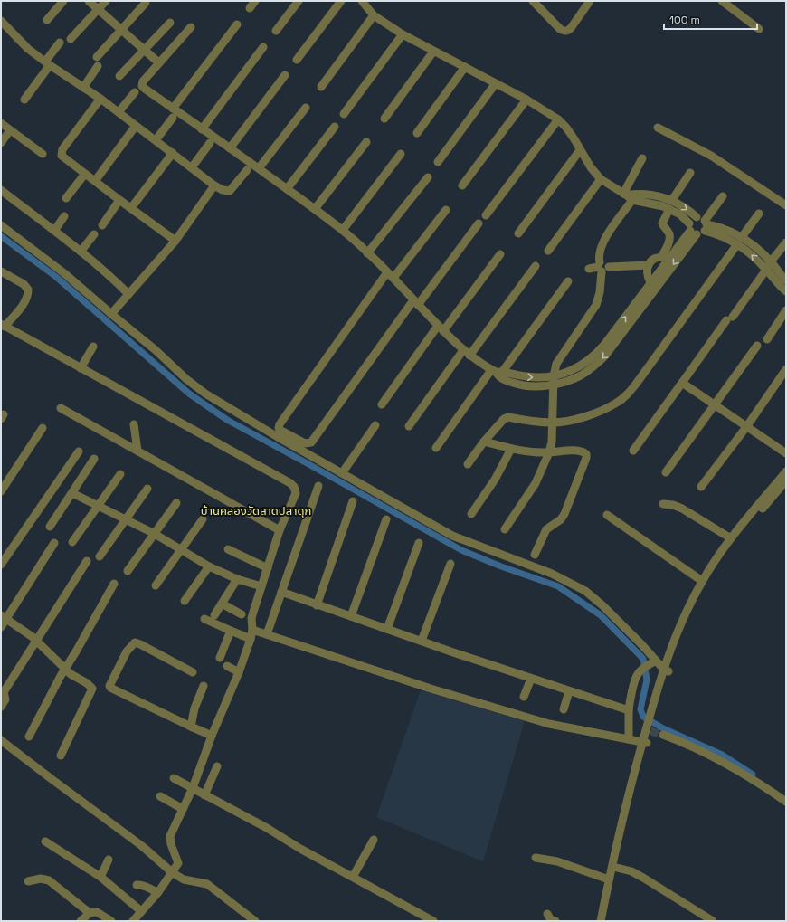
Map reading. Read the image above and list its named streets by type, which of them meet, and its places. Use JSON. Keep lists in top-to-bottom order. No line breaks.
{"districts":["บ้านคลองวัดลาดปลาดุก"],"scale_bar":"100 m"}
